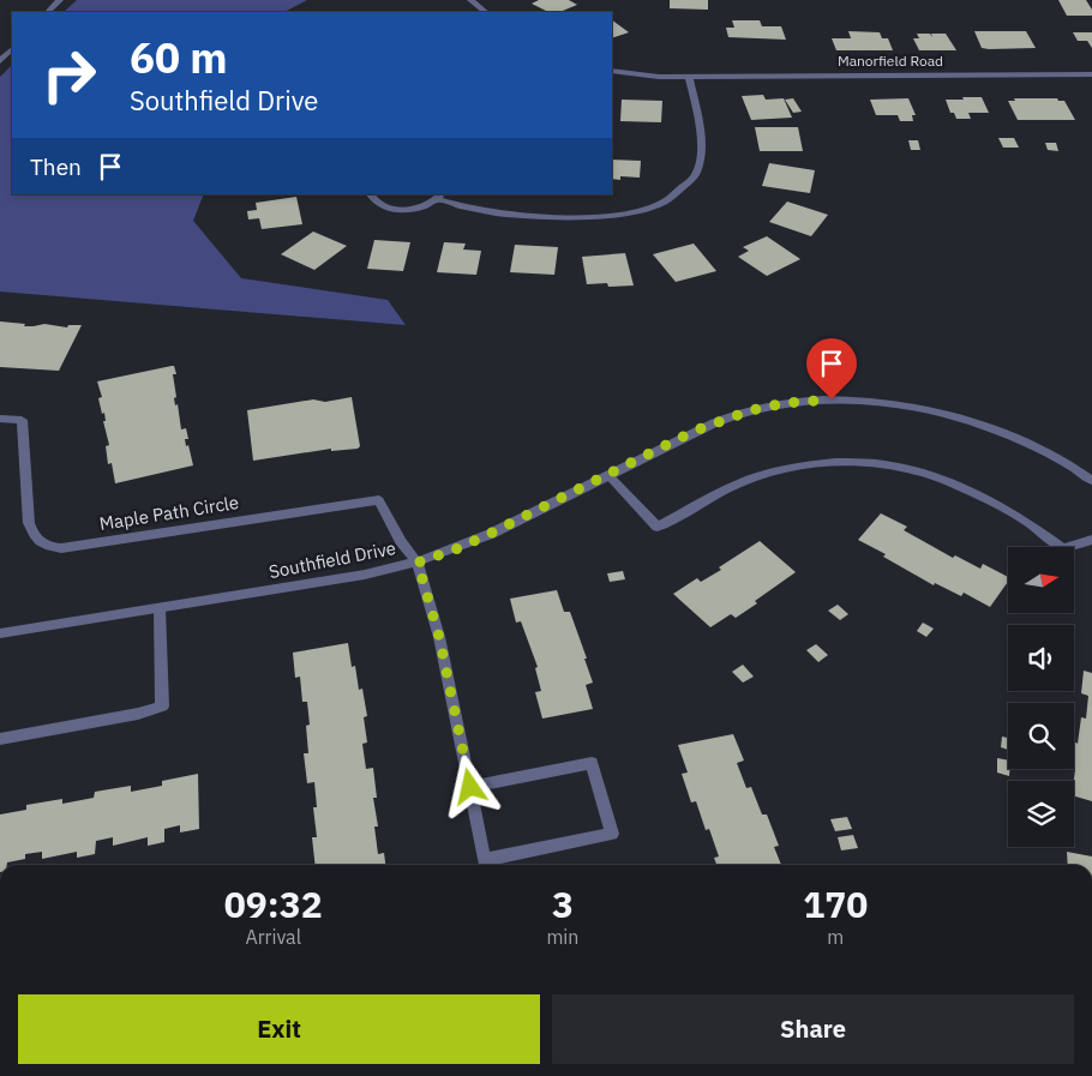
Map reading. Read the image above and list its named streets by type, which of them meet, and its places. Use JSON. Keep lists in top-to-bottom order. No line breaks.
{"streets":{"street":["Manorfield Road","Maple Path Circle","Southfield Drive"]},"crossings":[["Maple Path Circle","Southfield Drive"]],"north":"right","page":{"turn":["60 m","Southfield Drive"],"then":"Then","eta":["09:32","Arrival","3","min","170","m"],"buttons":["Exit","Share"]}}
